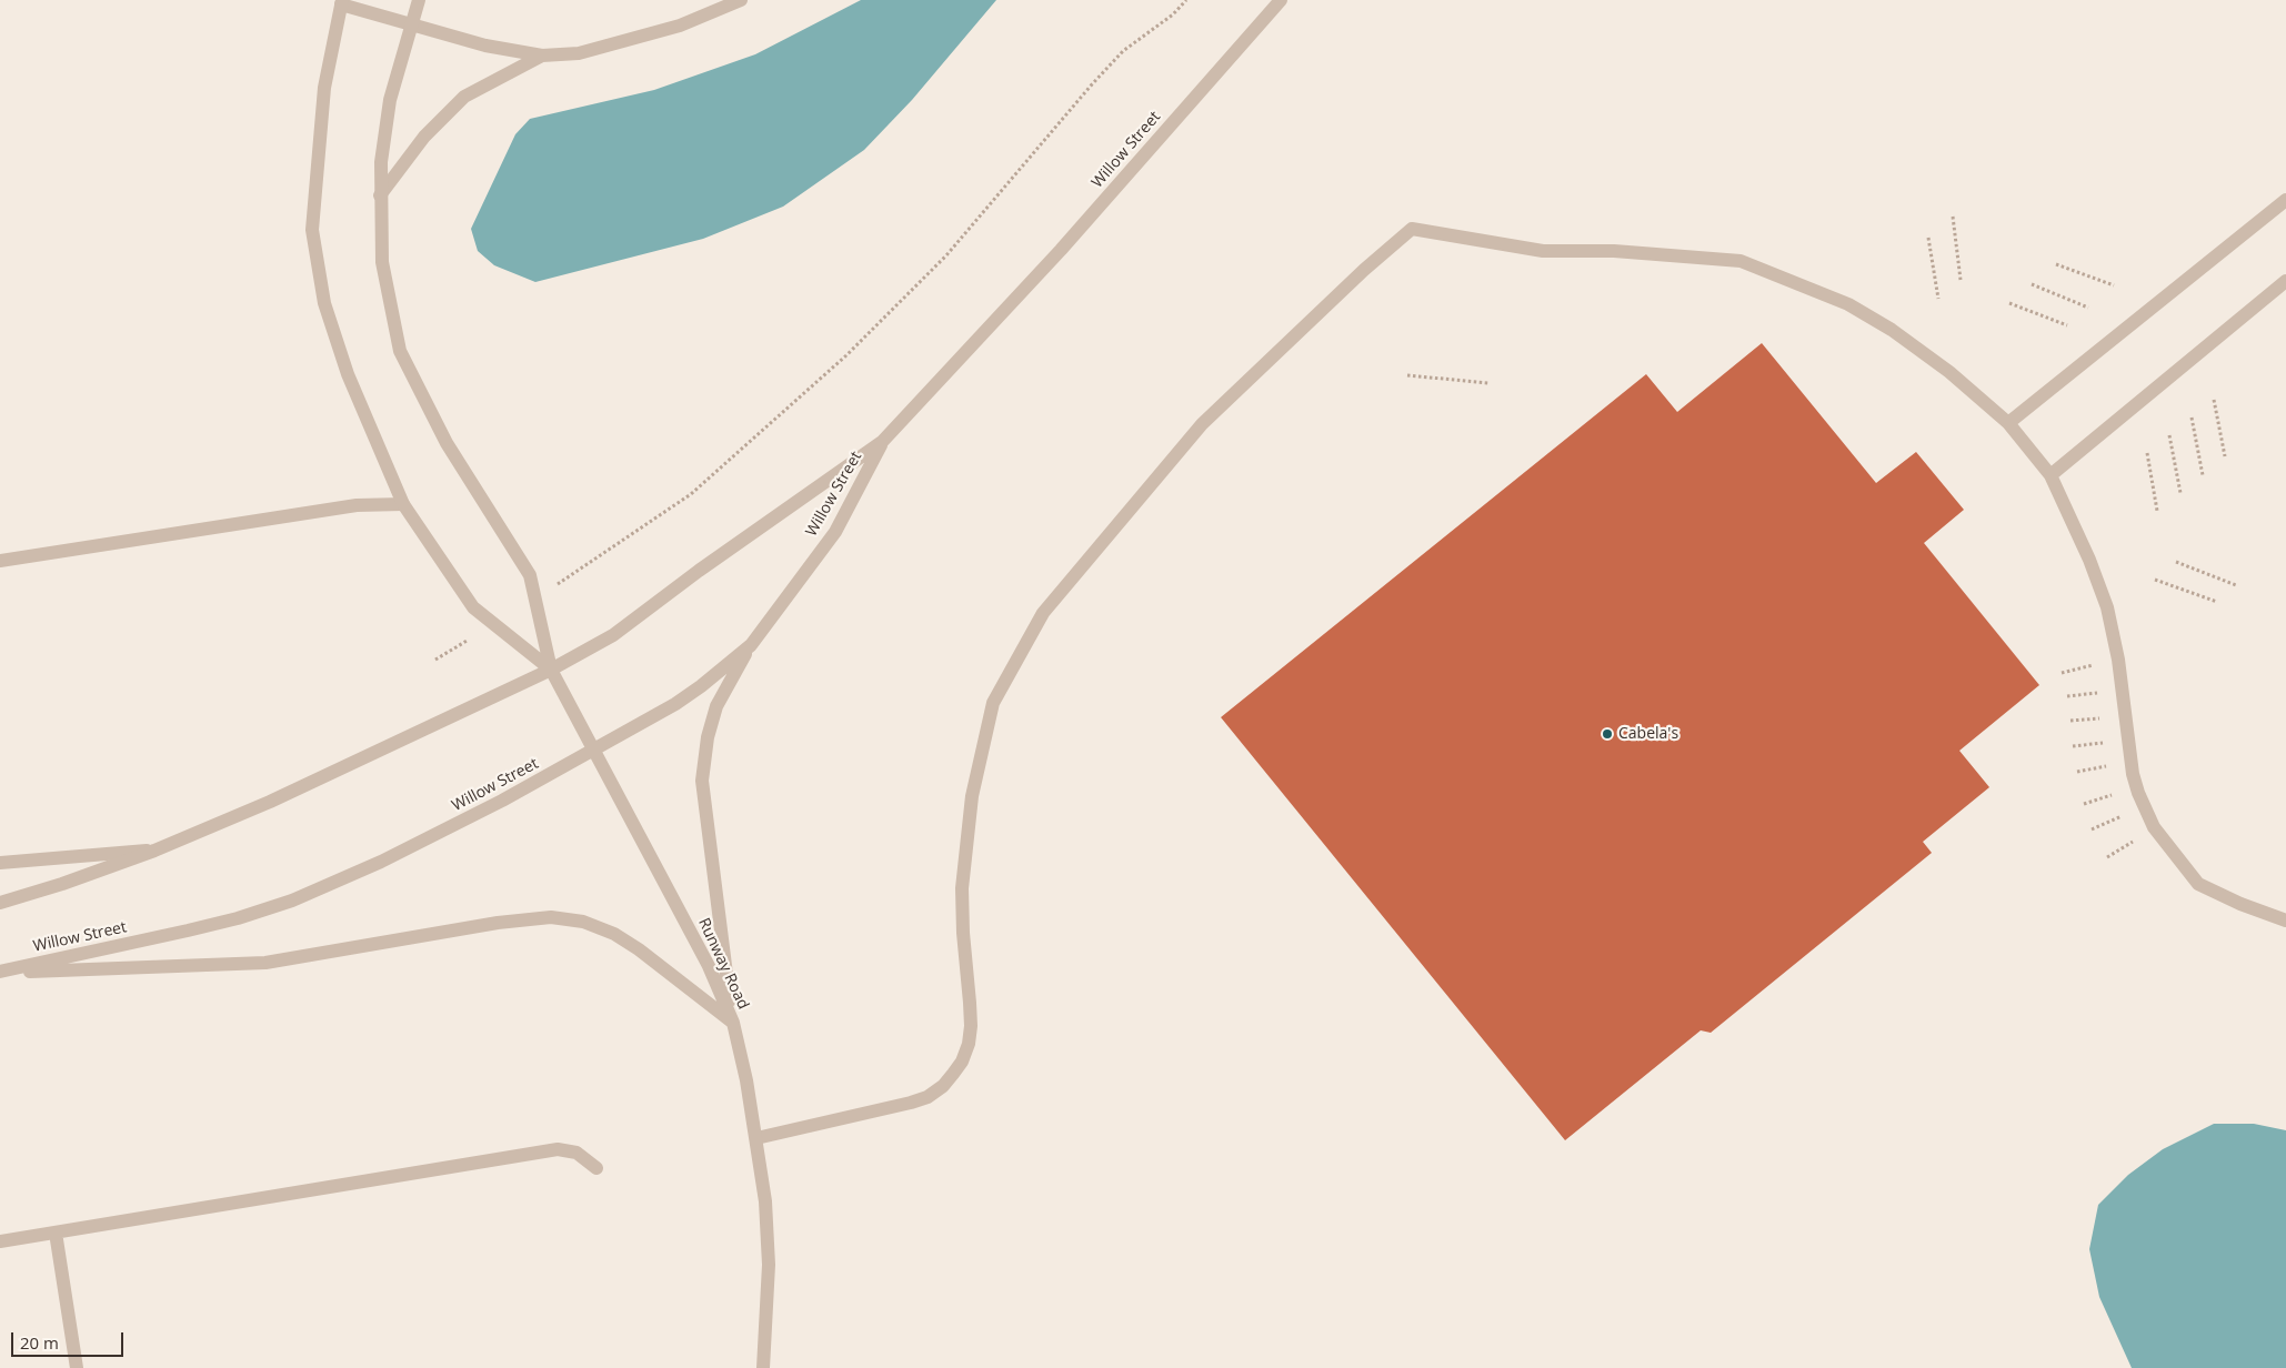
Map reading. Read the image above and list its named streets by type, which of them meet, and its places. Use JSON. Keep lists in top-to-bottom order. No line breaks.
{"streets":{"street":["Willow Street","Runway Road"]},"crossings":[["Willow Street","Runway Road"]],"places":["Cabela's"],"scale_bar":"20 m"}
